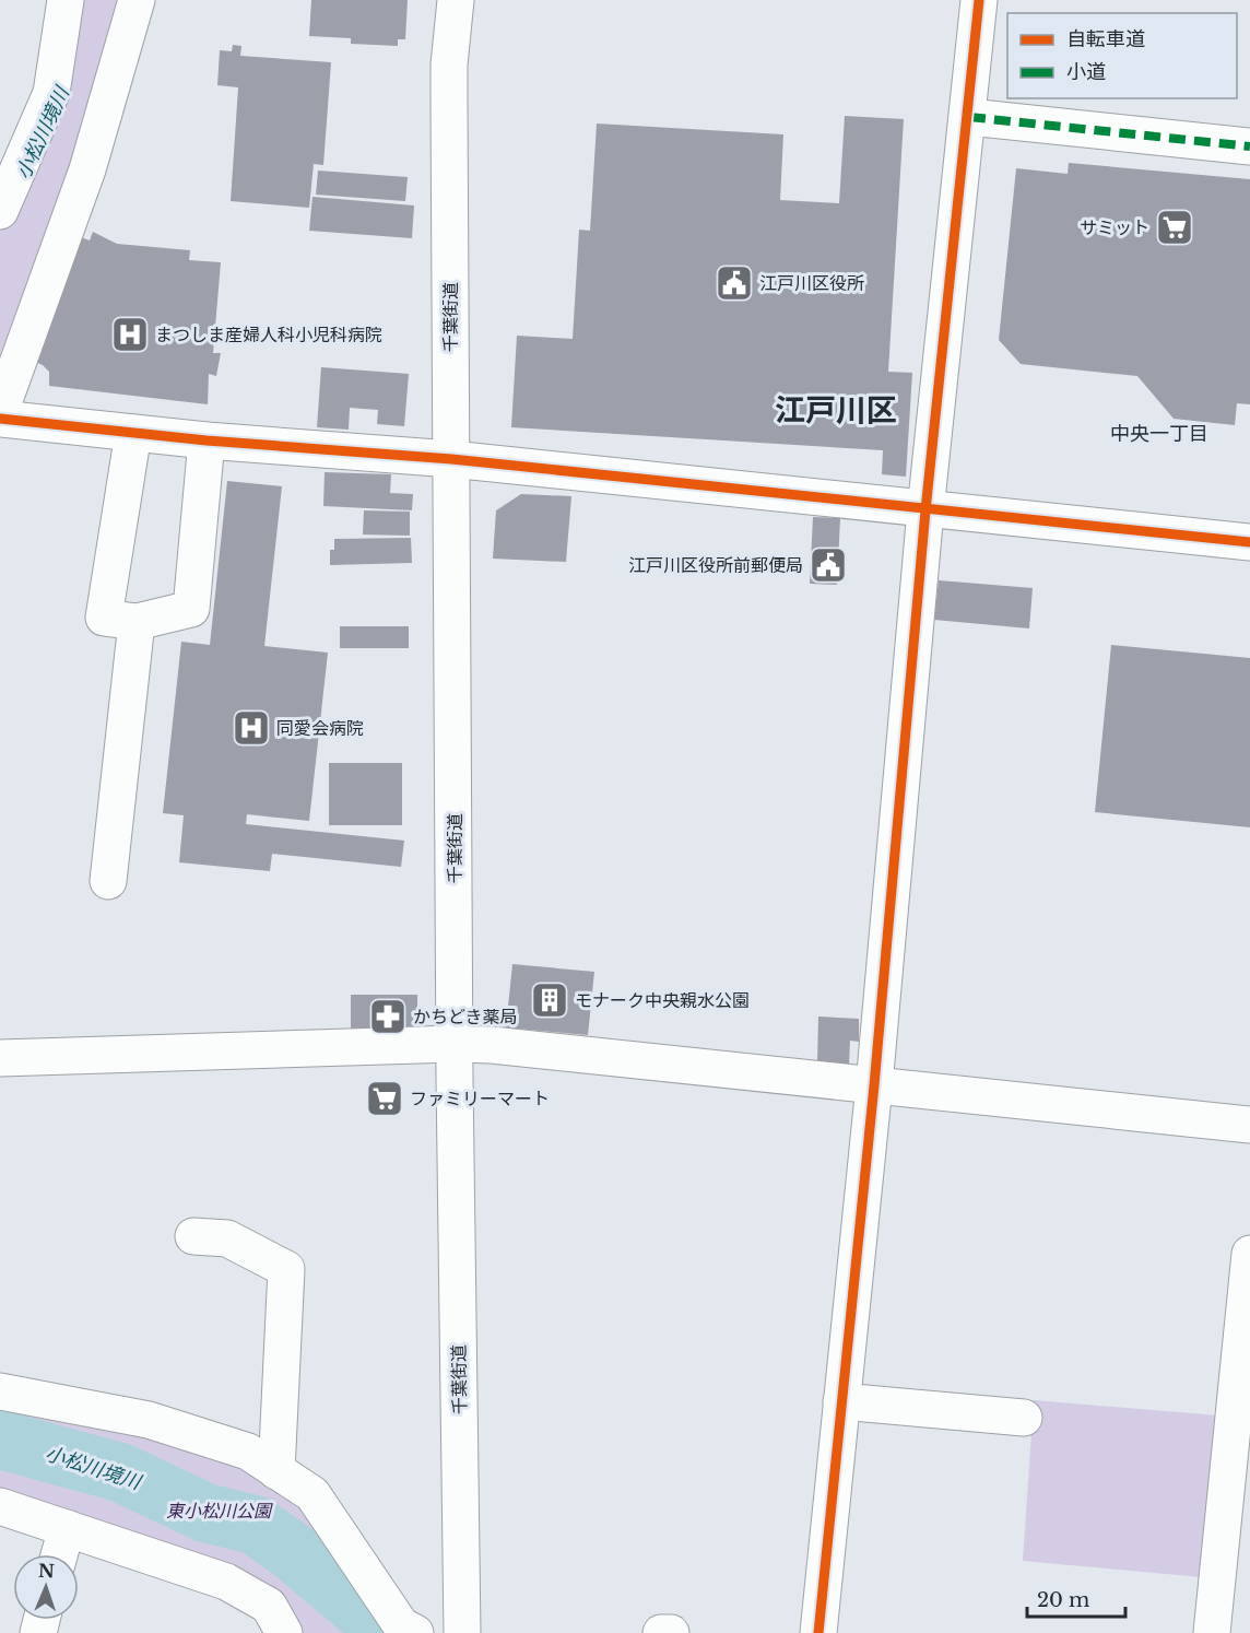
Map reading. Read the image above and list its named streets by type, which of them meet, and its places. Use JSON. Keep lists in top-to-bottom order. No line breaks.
{"streets":{"main road":["千葉街道"]},"districts":["江戸川区","中央一丁目"],"water":["小松川境川"],"parks":["東小松川公園"],"places":{"supermarket":["サミット","ファミリーマート"],"public building":["江戸川区役所","江戸川区役所前郵便局"],"hospital":["まつしま産婦人科小児科病院","同愛会病院"],"building":["モナーク中央親水公園"],"pharmacy":["かちどき薬局"]},"legend":["自転車道","小道"],"scale_bar":"20 m","north":"top"}
